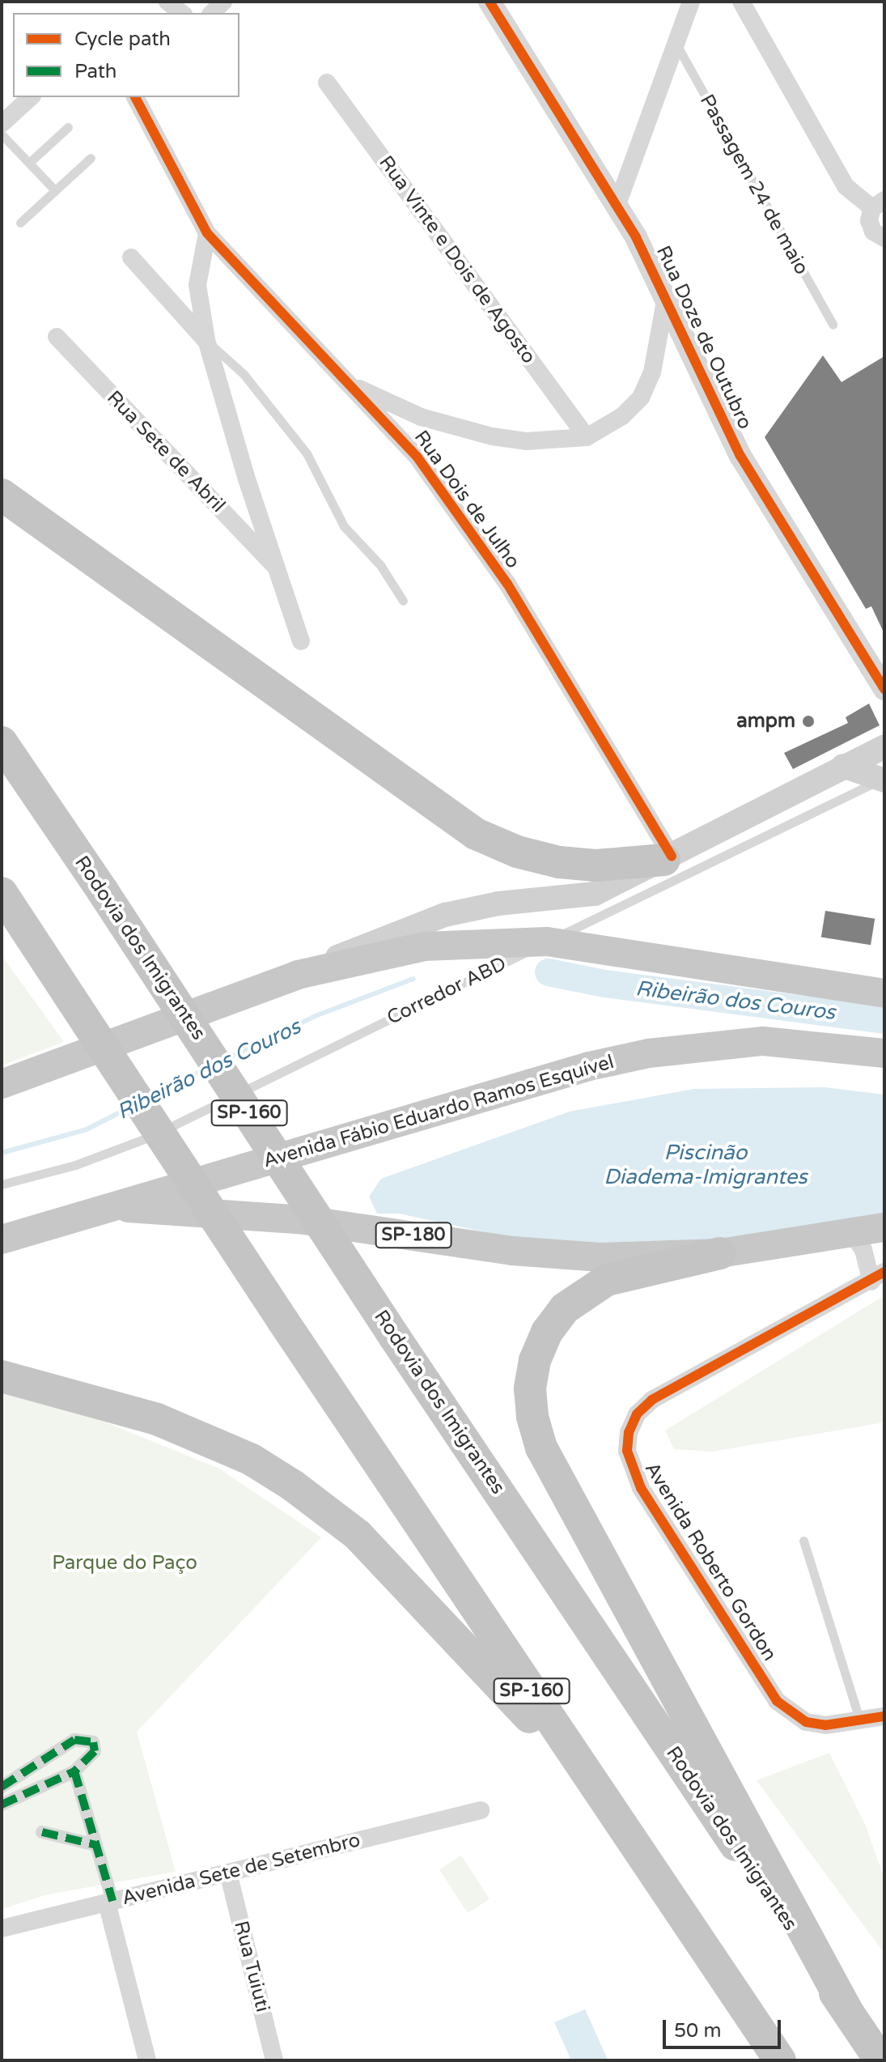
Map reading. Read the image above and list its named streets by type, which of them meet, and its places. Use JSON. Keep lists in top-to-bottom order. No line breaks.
{"streets":{"highway":["Rodovia dos Imigrantes","Avenida Fábio Eduardo Ramos Esquível","SP-160","SP-180"],"street":["Rua Vinte e Dois de Agosto","Rua Doze de Outubro","Rua Sete de Abril","Rua Dois de Julho","Avenida Roberto Gordon","Avenida Sete de Setembro","Rua Tuiuti"],"lane":["Passagem 24 de maio","Corredor ABD"]},"crossings":[["Avenida Fábio Eduardo Ramos Esquível","SP-180"],["SP-180","Avenida Roberto Gordon"],["Avenida Sete de Setembro","Rua Tuiuti"]],"water":["Ribeirão dos Couros","Piscinão Diadema-Imigrantes"],"parks":["Parque do Paço"],"places":["ampm"],"legend":["Cycle path","Path"],"scale_bar":"50 m"}
